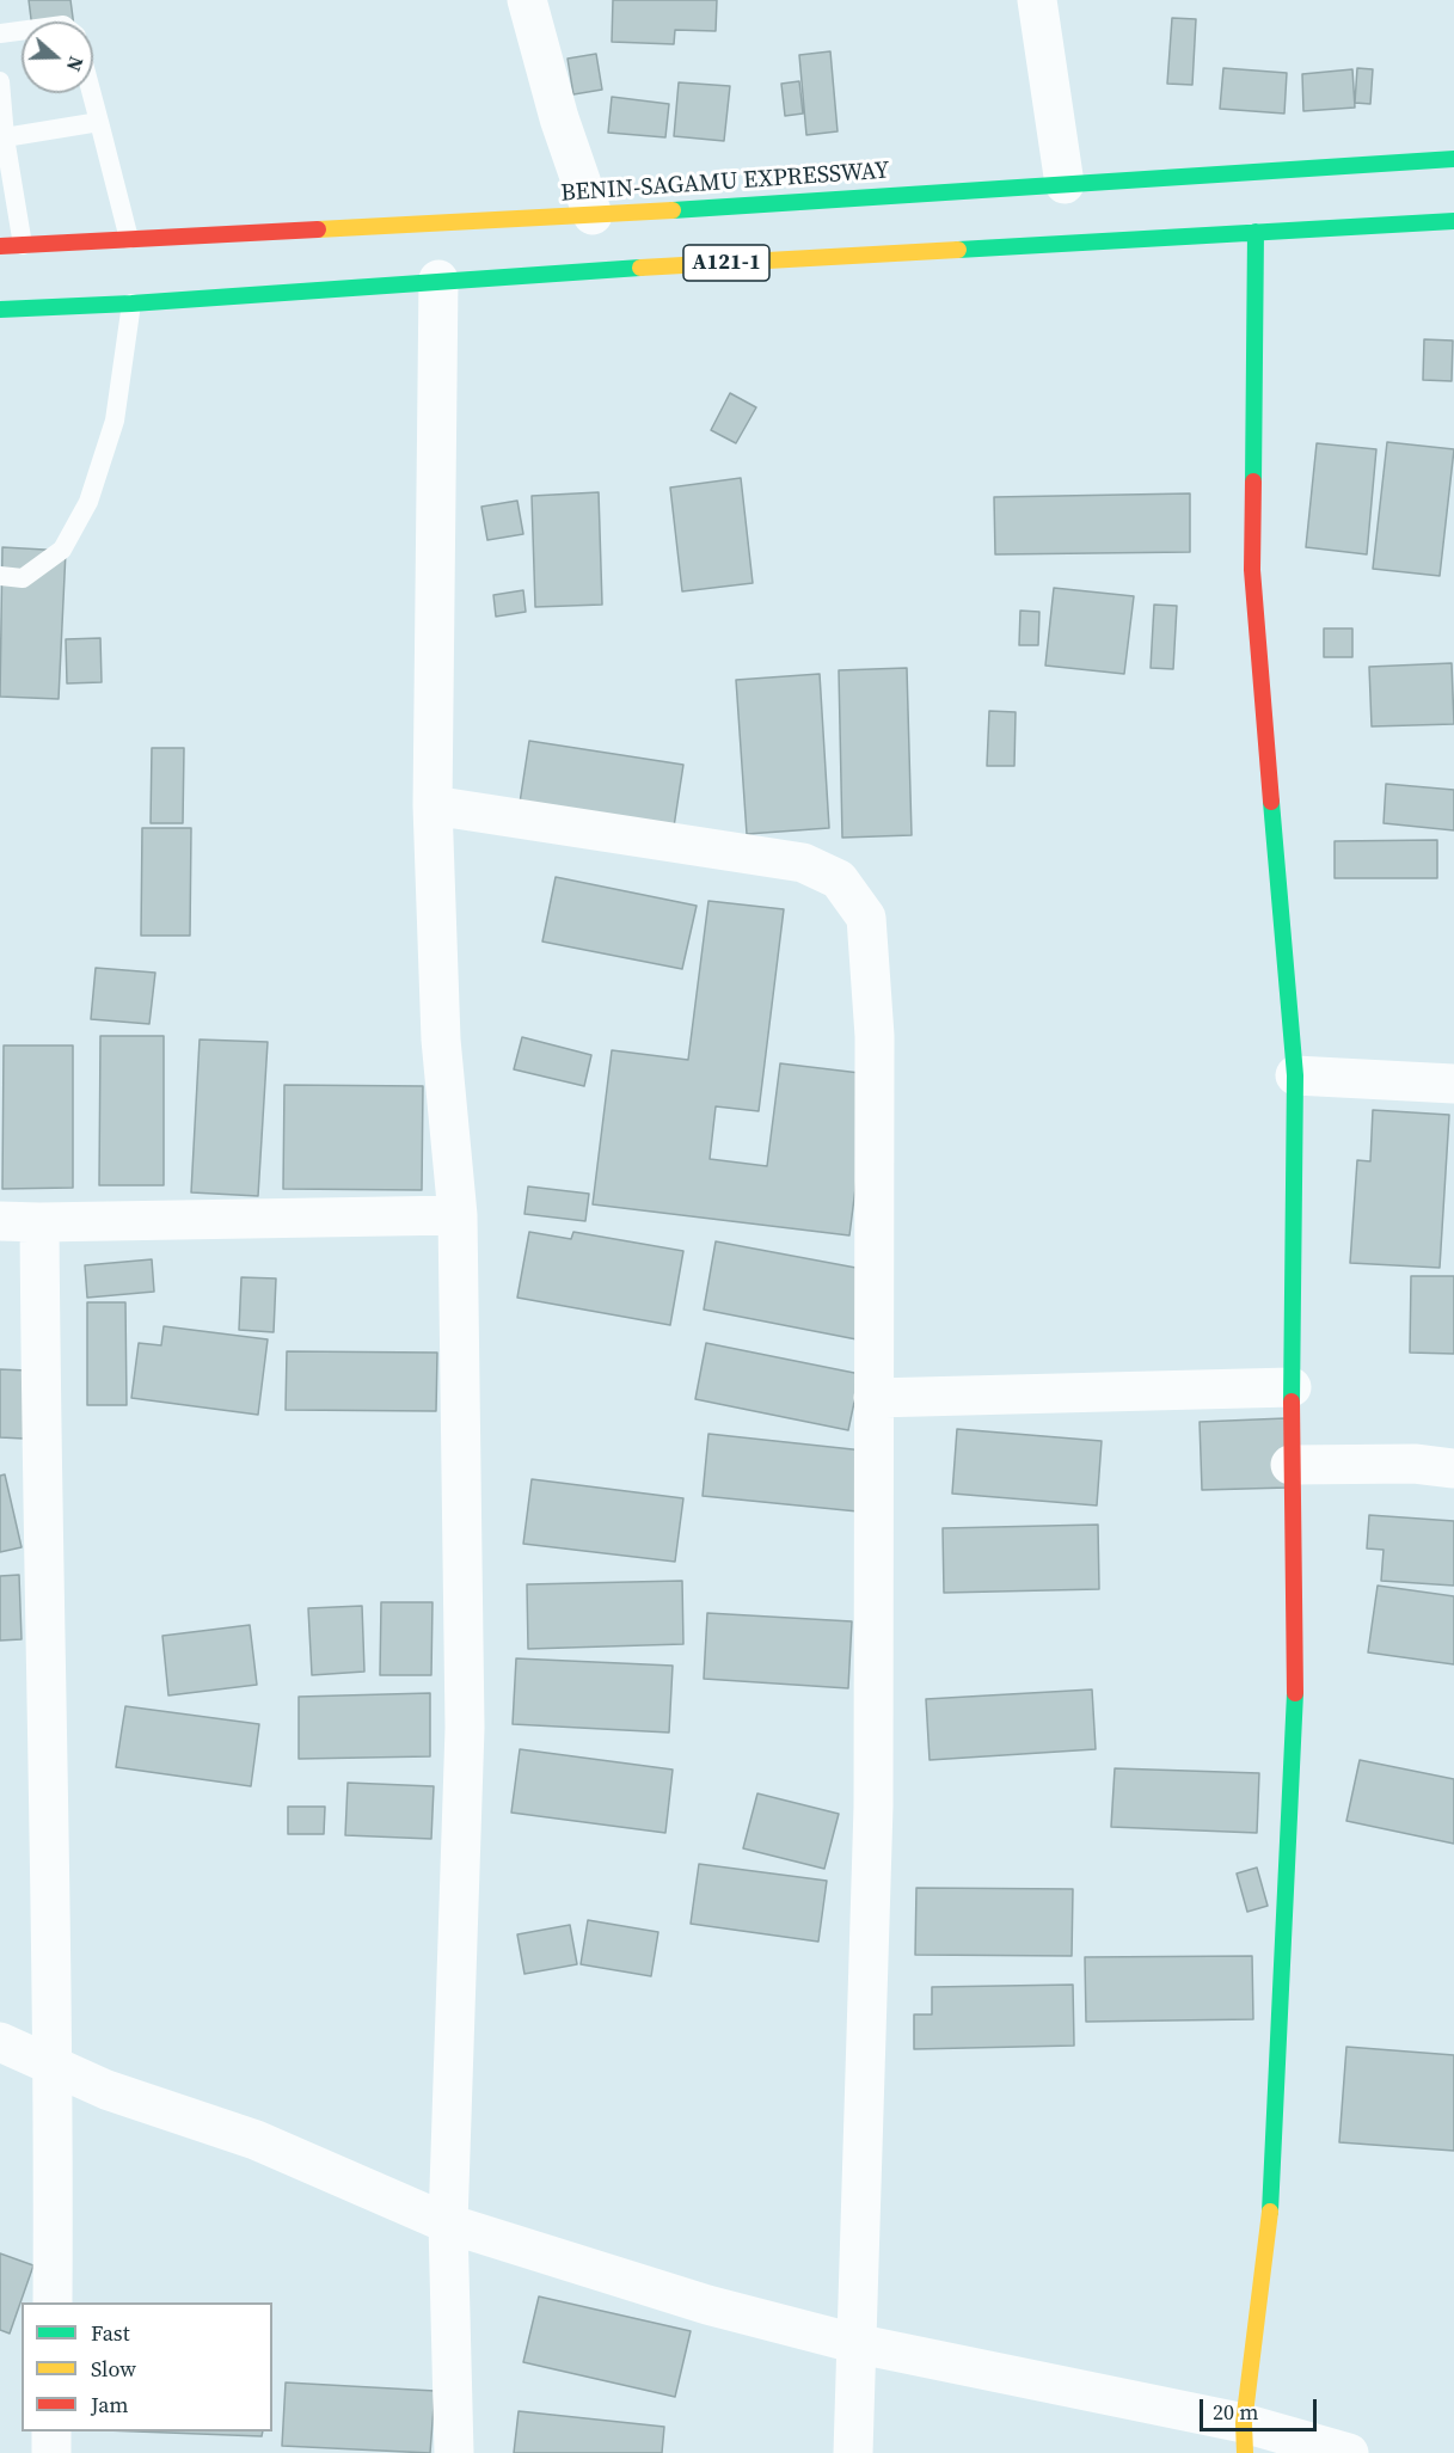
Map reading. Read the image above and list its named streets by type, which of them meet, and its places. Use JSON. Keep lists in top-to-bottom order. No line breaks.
{"streets":{"main road":["BENIN-SAGAMU EXPRESSWAY","A121-1"]},"legend":["Fast","Slow","Jam"],"scale_bar":"20 m","north":"right"}
